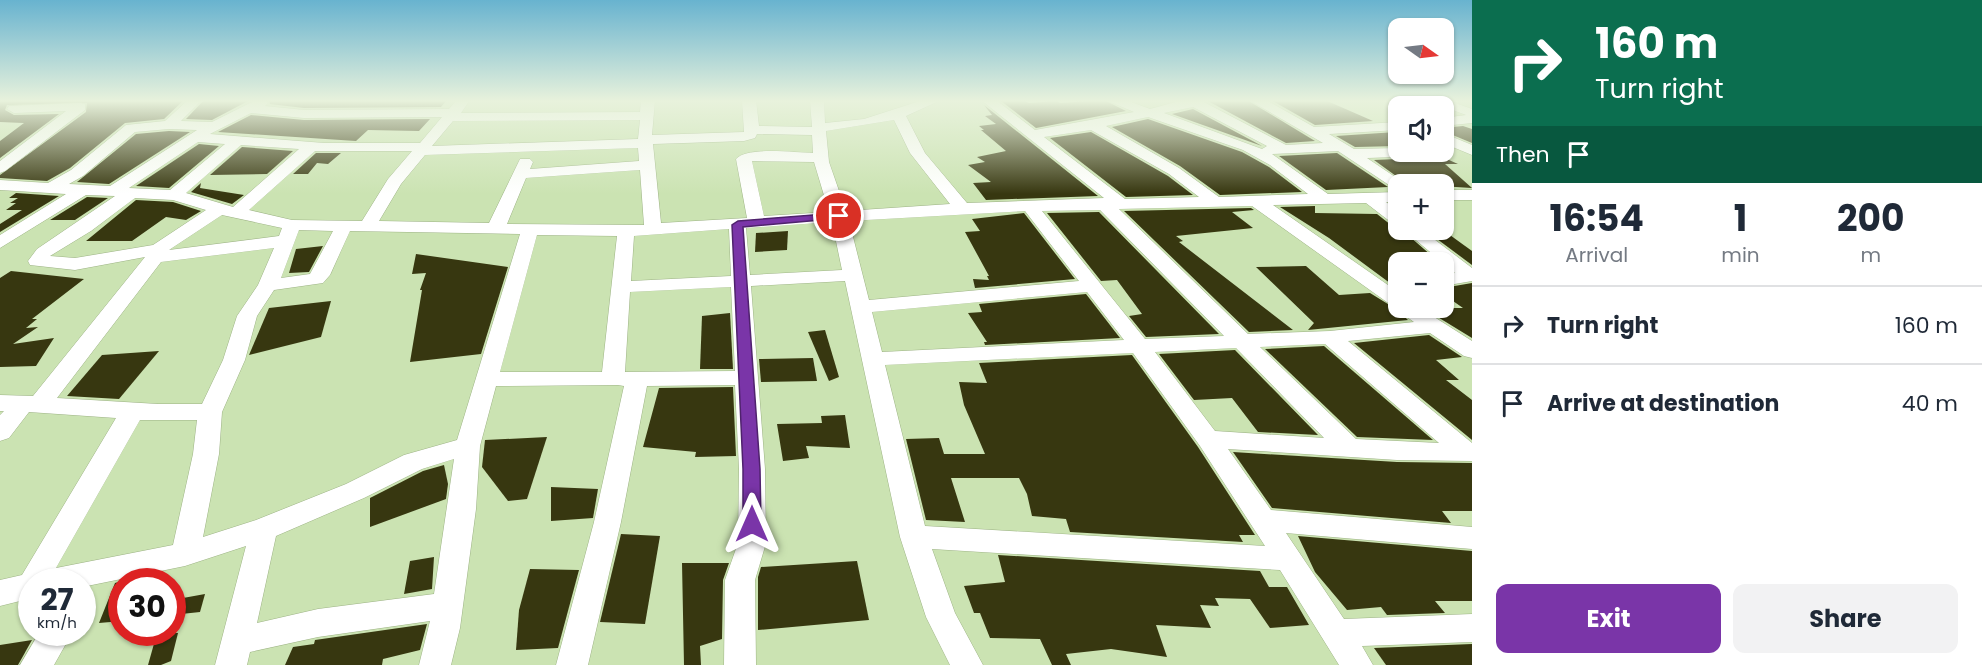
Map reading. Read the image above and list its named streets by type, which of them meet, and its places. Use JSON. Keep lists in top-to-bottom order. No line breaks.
{"north":"right","page":{"turn":["160 m","Turn right"],"map_buttons":["+","−"],"then":"Then","eta":["16:54","Arrival","1","min","200","m"],"list":[{"name":"Turn right","value":"160 m"},{"name":"Arrive at destination","value":"40 m"}],"speed":"27 km/h","limit":"30","buttons":["Exit","Share"]}}
